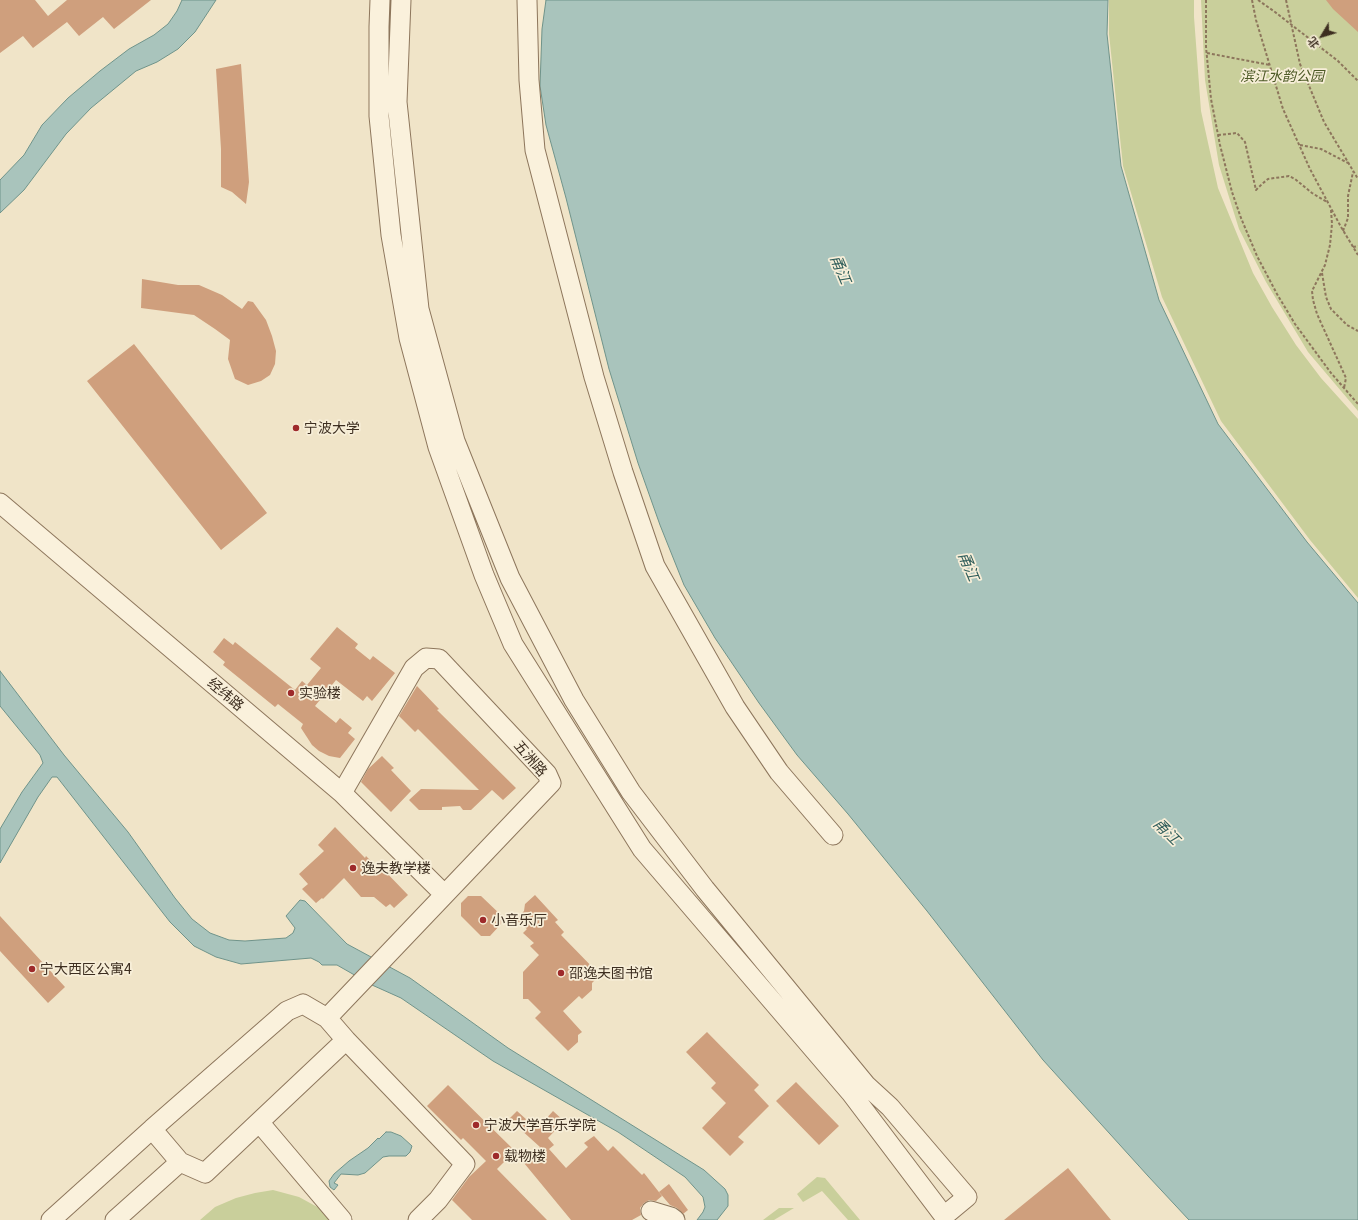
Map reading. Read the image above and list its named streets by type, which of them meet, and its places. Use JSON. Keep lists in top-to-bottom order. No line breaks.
{"streets":{"street":["经纬路","五洲路"]},"crossings":[["经纬路","五洲路"]],"water":["甬江"],"parks":["滨江水韵公园"],"places":["宁波大学","实验楼","逸夫教学楼","小音乐厅","宁大西区公寓4","邵逸夫图书馆","宁波大学音乐学院","载物楼"],"north":"bottom left"}
